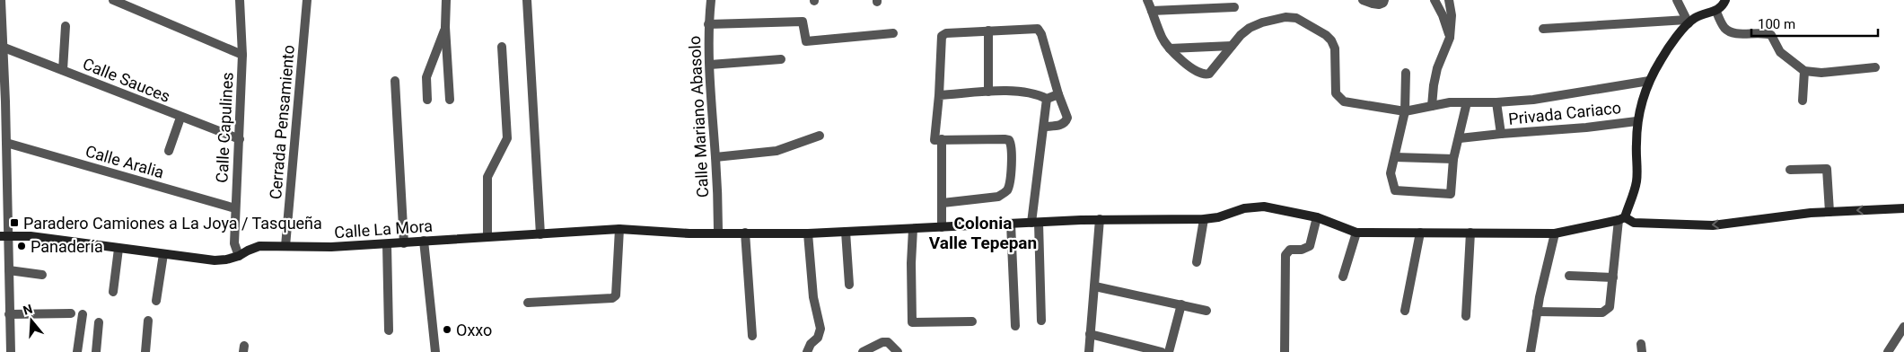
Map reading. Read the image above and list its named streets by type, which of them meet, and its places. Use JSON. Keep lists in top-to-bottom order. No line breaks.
{"streets":{"street":["Calle Sauces","Privada Cariaco","Calle Mariano Abasolo","Cerrada Pensamiento","Calle Capulines","Calle Aralia","Calle La Mora"]},"crossings":[["Calle Sauces","Calle Capulines"],["Calle Mariano Abasolo","Calle La Mora"],["Cerrada Pensamiento","Calle La Mora"],["Calle Capulines","Calle Aralia"],["Calle Capulines","Calle La Mora"]],"districts":["Colonia Valle Tepepan"],"places":{"transit":["Paradero Camiones a La Joya / Tasqueña"],"other":["Panadería","Oxxo"]},"scale_bar":"100 m","north":"top"}
